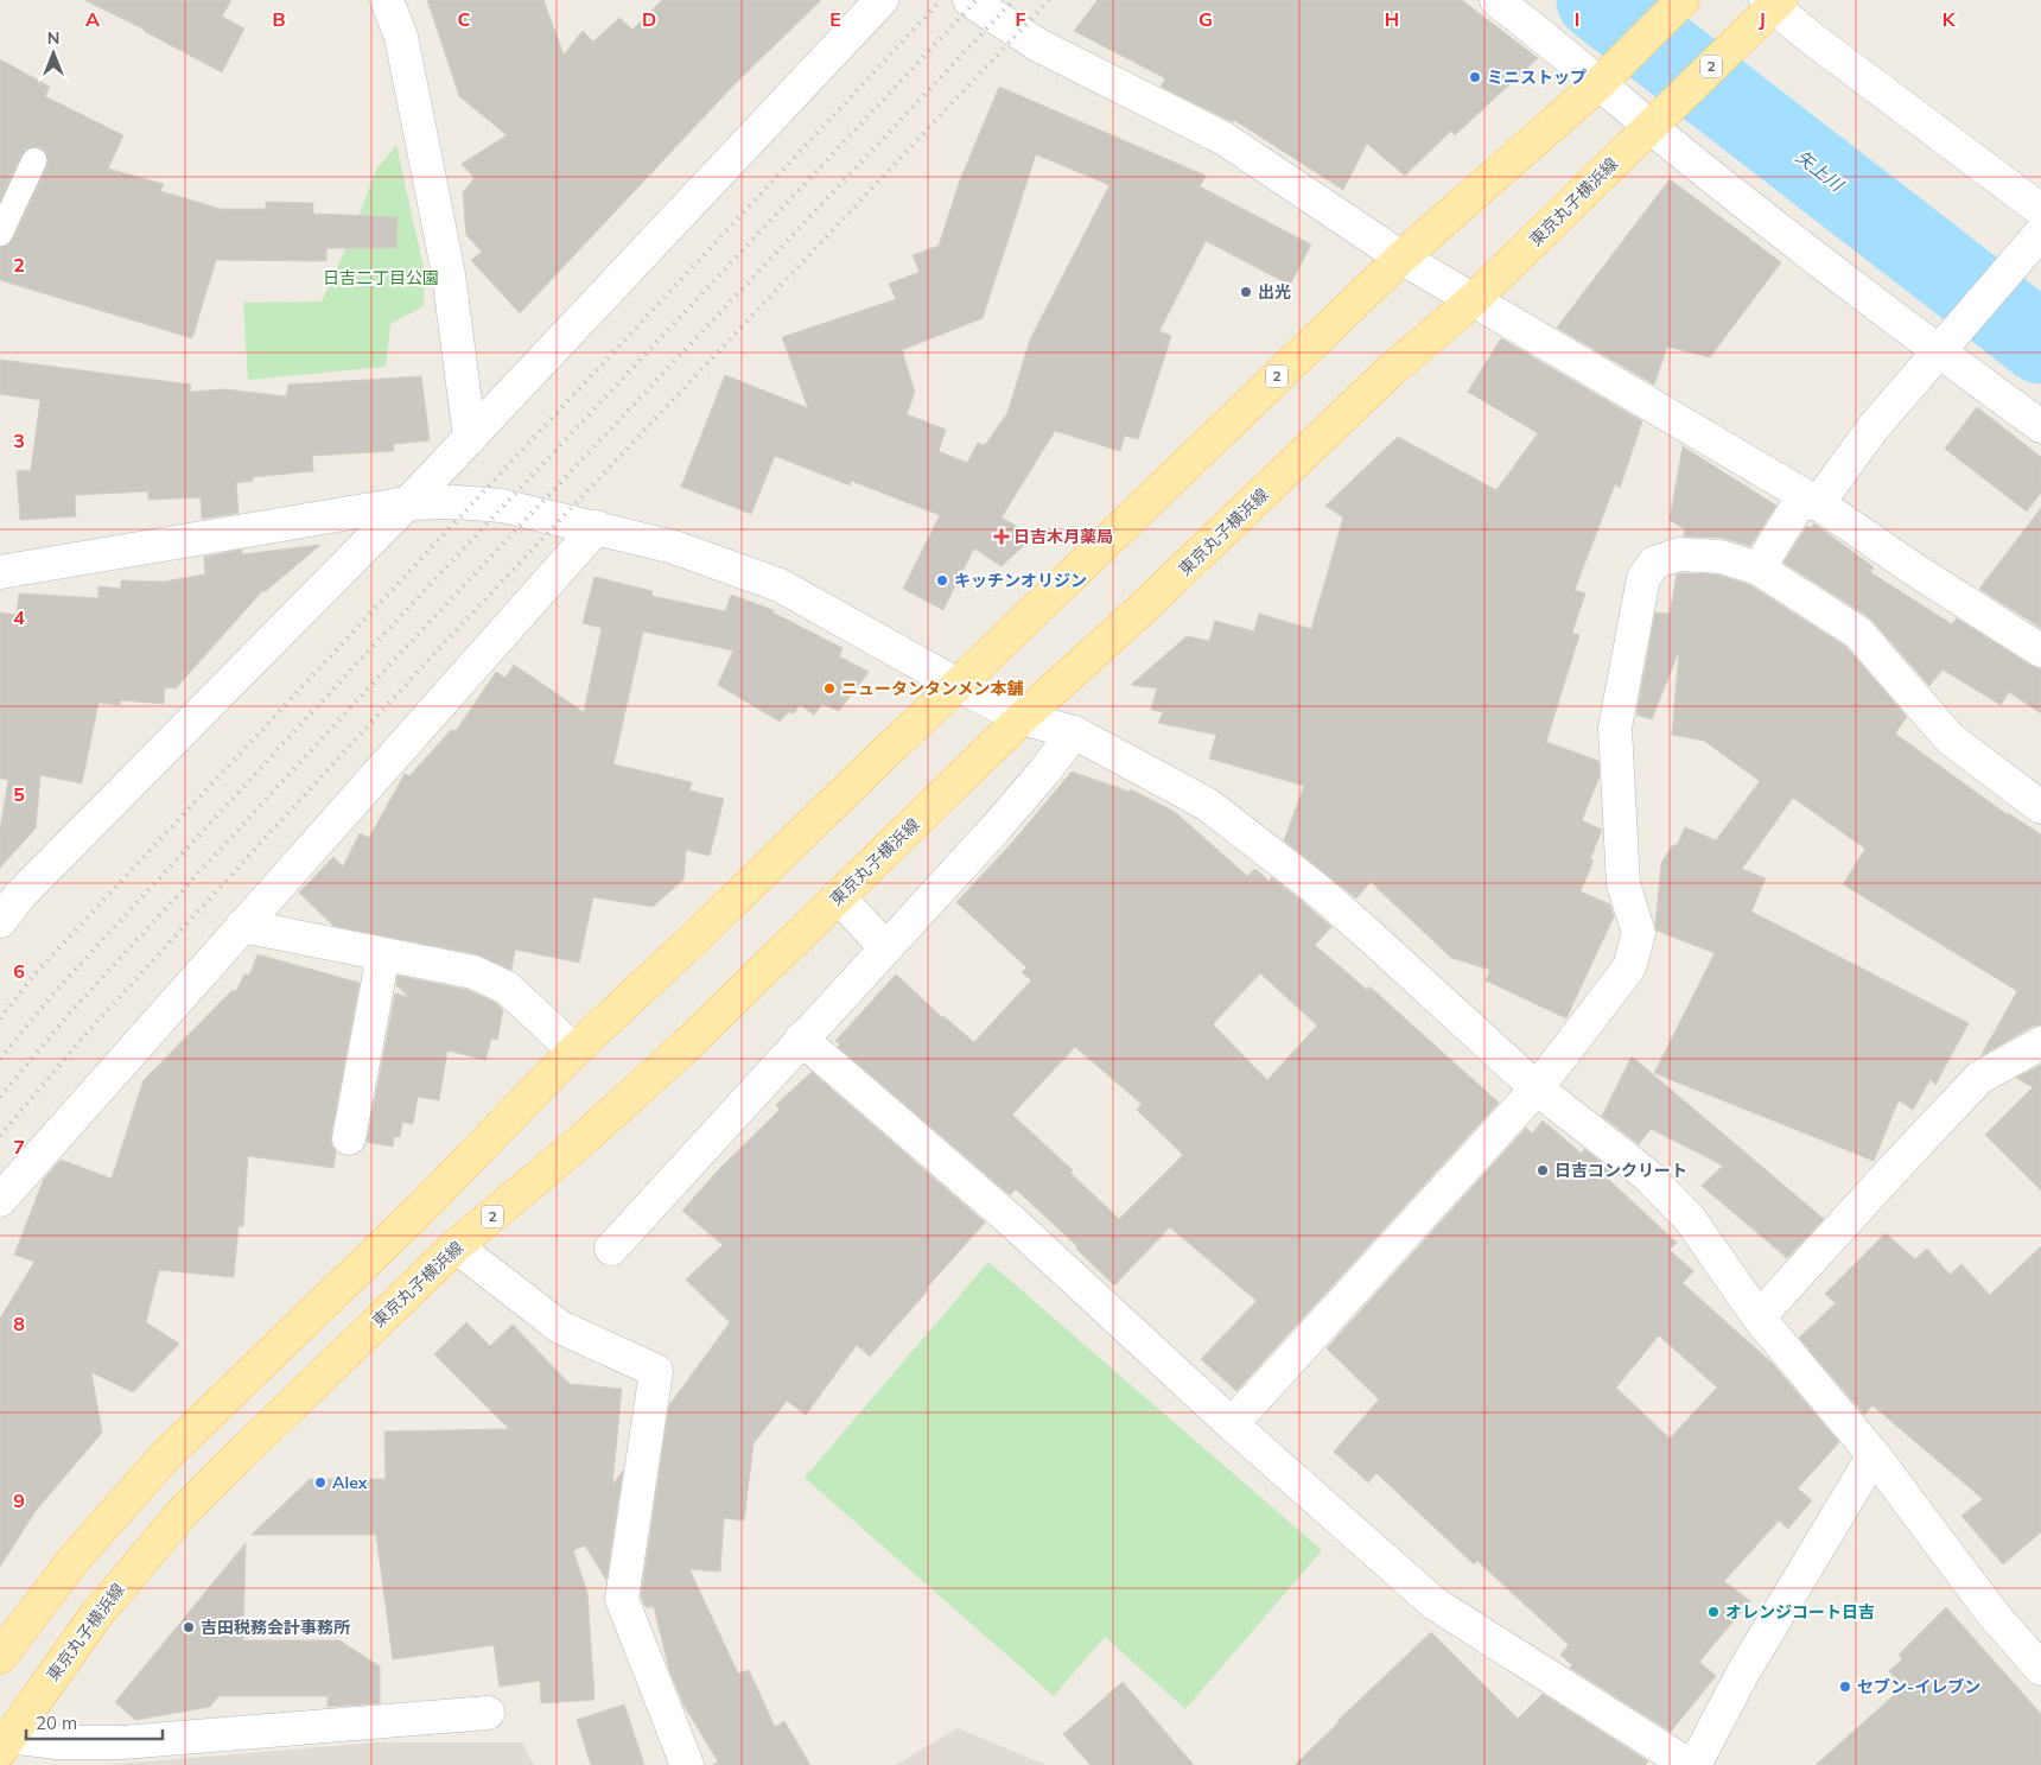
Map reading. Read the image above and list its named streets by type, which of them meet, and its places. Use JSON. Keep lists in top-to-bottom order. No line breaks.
{"streets":{"main road":["2","東京丸子横浜線"]},"water":["矢上川"],"parks":["日吉二丁目公園"],"places":{"other":["ミニストップ","出光","キッチンオリジン","ニュータンタンメン本舗","日吉コンクリート","Alex","オレンジコート日吉","吉田税務会計事務所","セブン-イレブン"],"health":["日吉木月薬局"]},"scale_bar":"20 m","north":"top","grid":{"columns":["A","B","C","D","E","F","G","H","I","J","K"],"rows":["2","3","4","5","6","7","8","9"]}}
